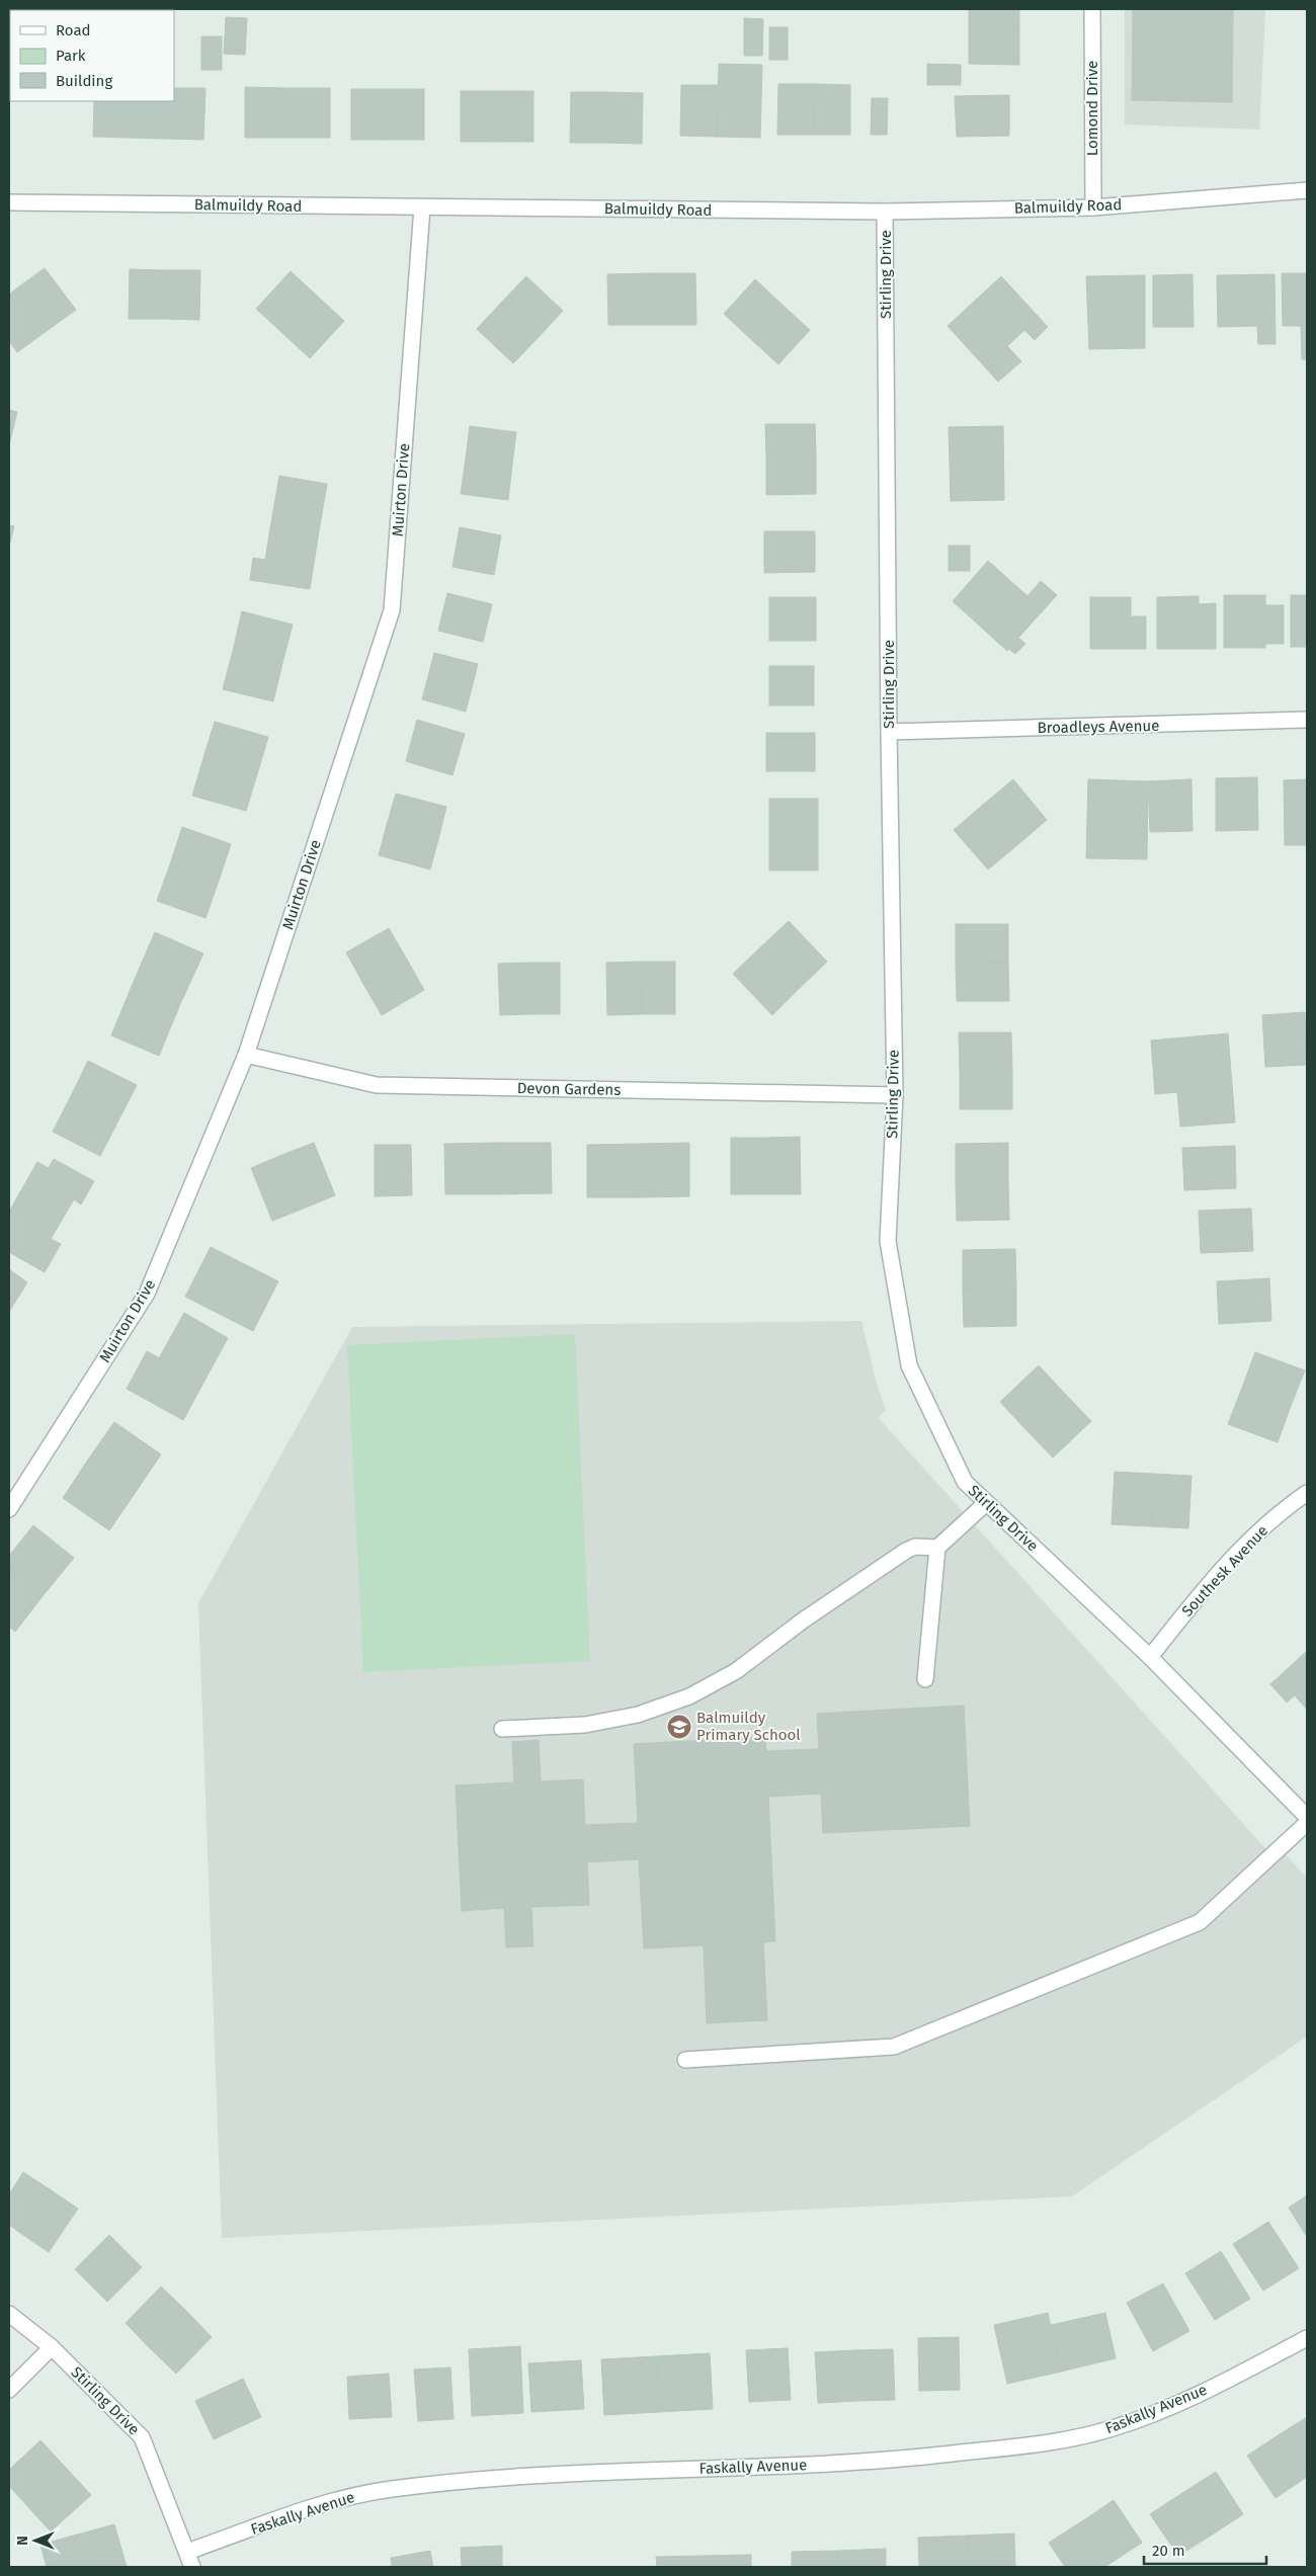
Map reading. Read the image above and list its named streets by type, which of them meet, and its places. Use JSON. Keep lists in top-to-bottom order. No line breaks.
{"streets":{"street":["Lomond Drive","Balmuildy Road","Stirling Drive","Muirton Drive","Broadleys Avenue","Devon Gardens","Southesk Avenue","Faskally Avenue"]},"crossings":[["Lomond Drive","Balmuildy Road"],["Balmuildy Road","Stirling Drive"],["Balmuildy Road","Muirton Drive"],["Stirling Drive","Broadleys Avenue"],["Stirling Drive","Devon Gardens"],["Stirling Drive","Southesk Avenue"],["Stirling Drive","Faskally Avenue"],["Muirton Drive","Devon Gardens"]],"places":{"school or university":["Balmuildy Primary School"]},"legend":["Road","Park","Building"],"scale_bar":"20 m","north":"left"}
